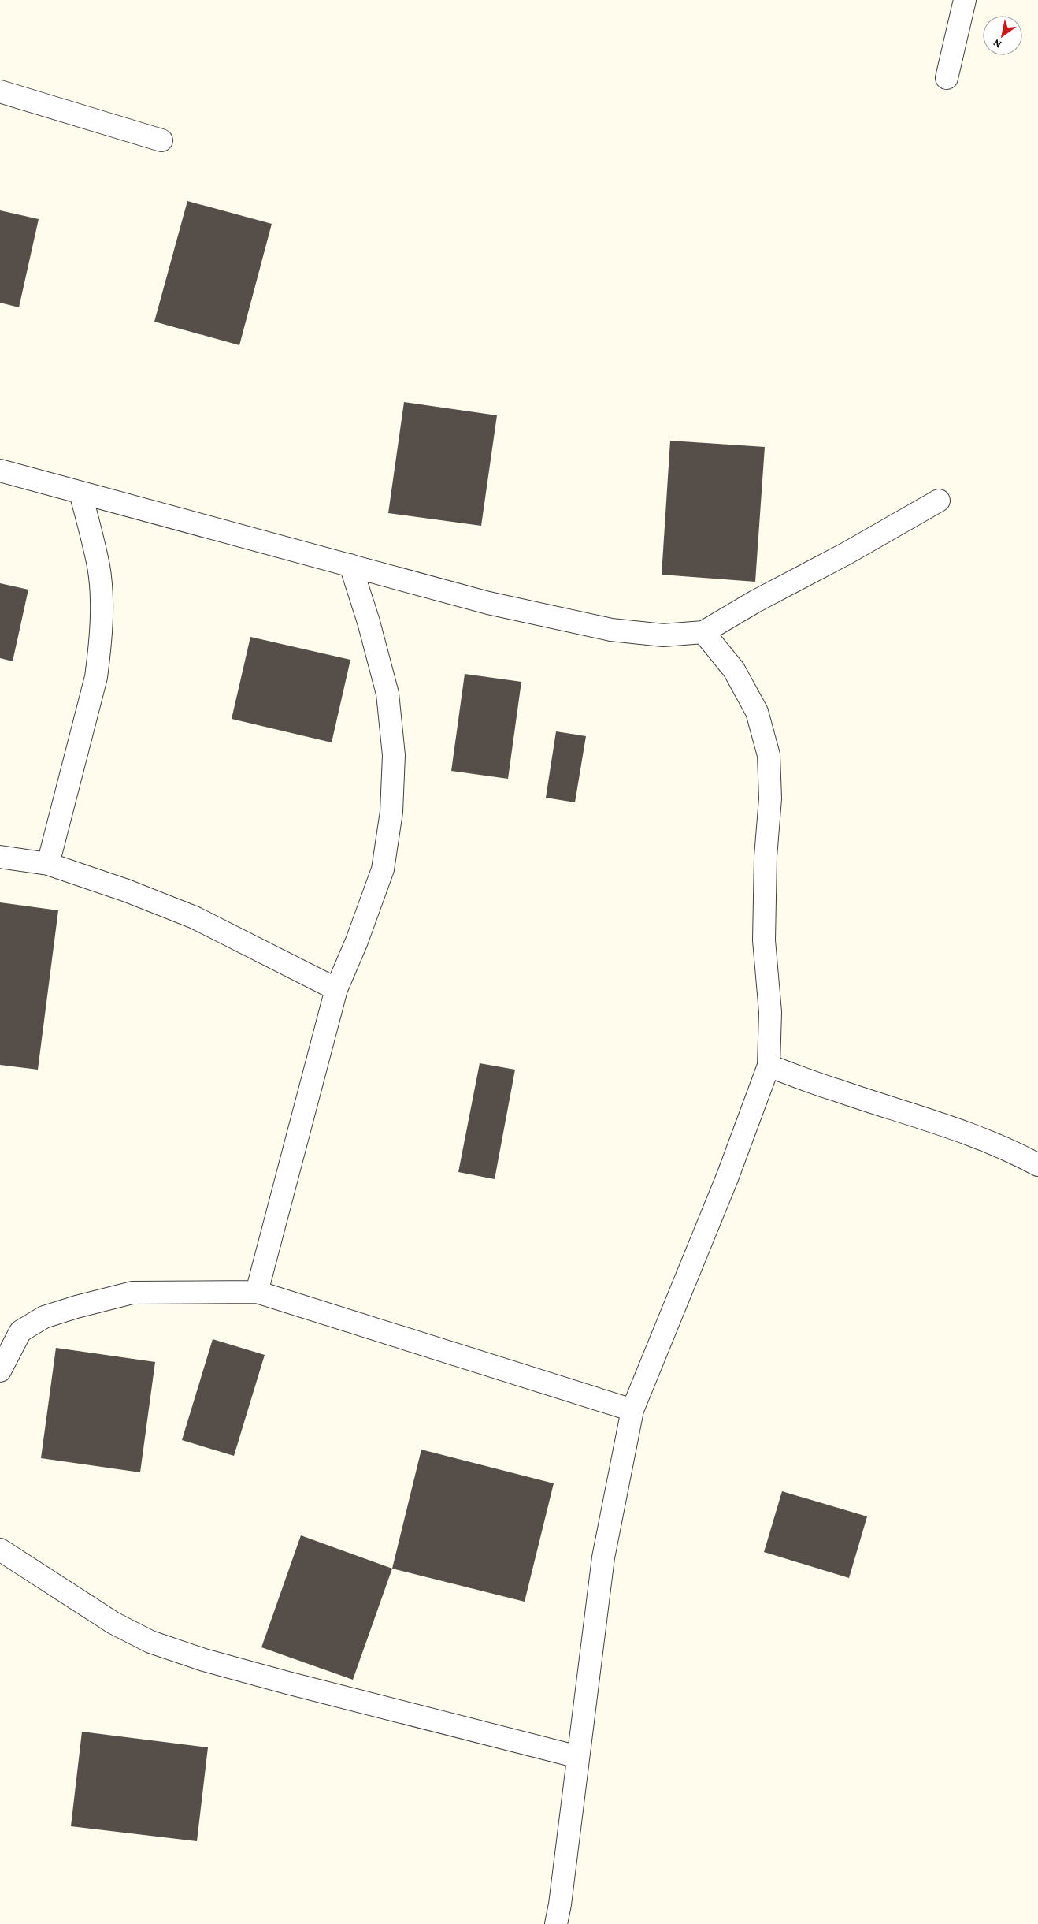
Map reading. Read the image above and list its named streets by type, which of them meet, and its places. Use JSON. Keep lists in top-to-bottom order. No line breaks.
{"north":"bottom left"}
